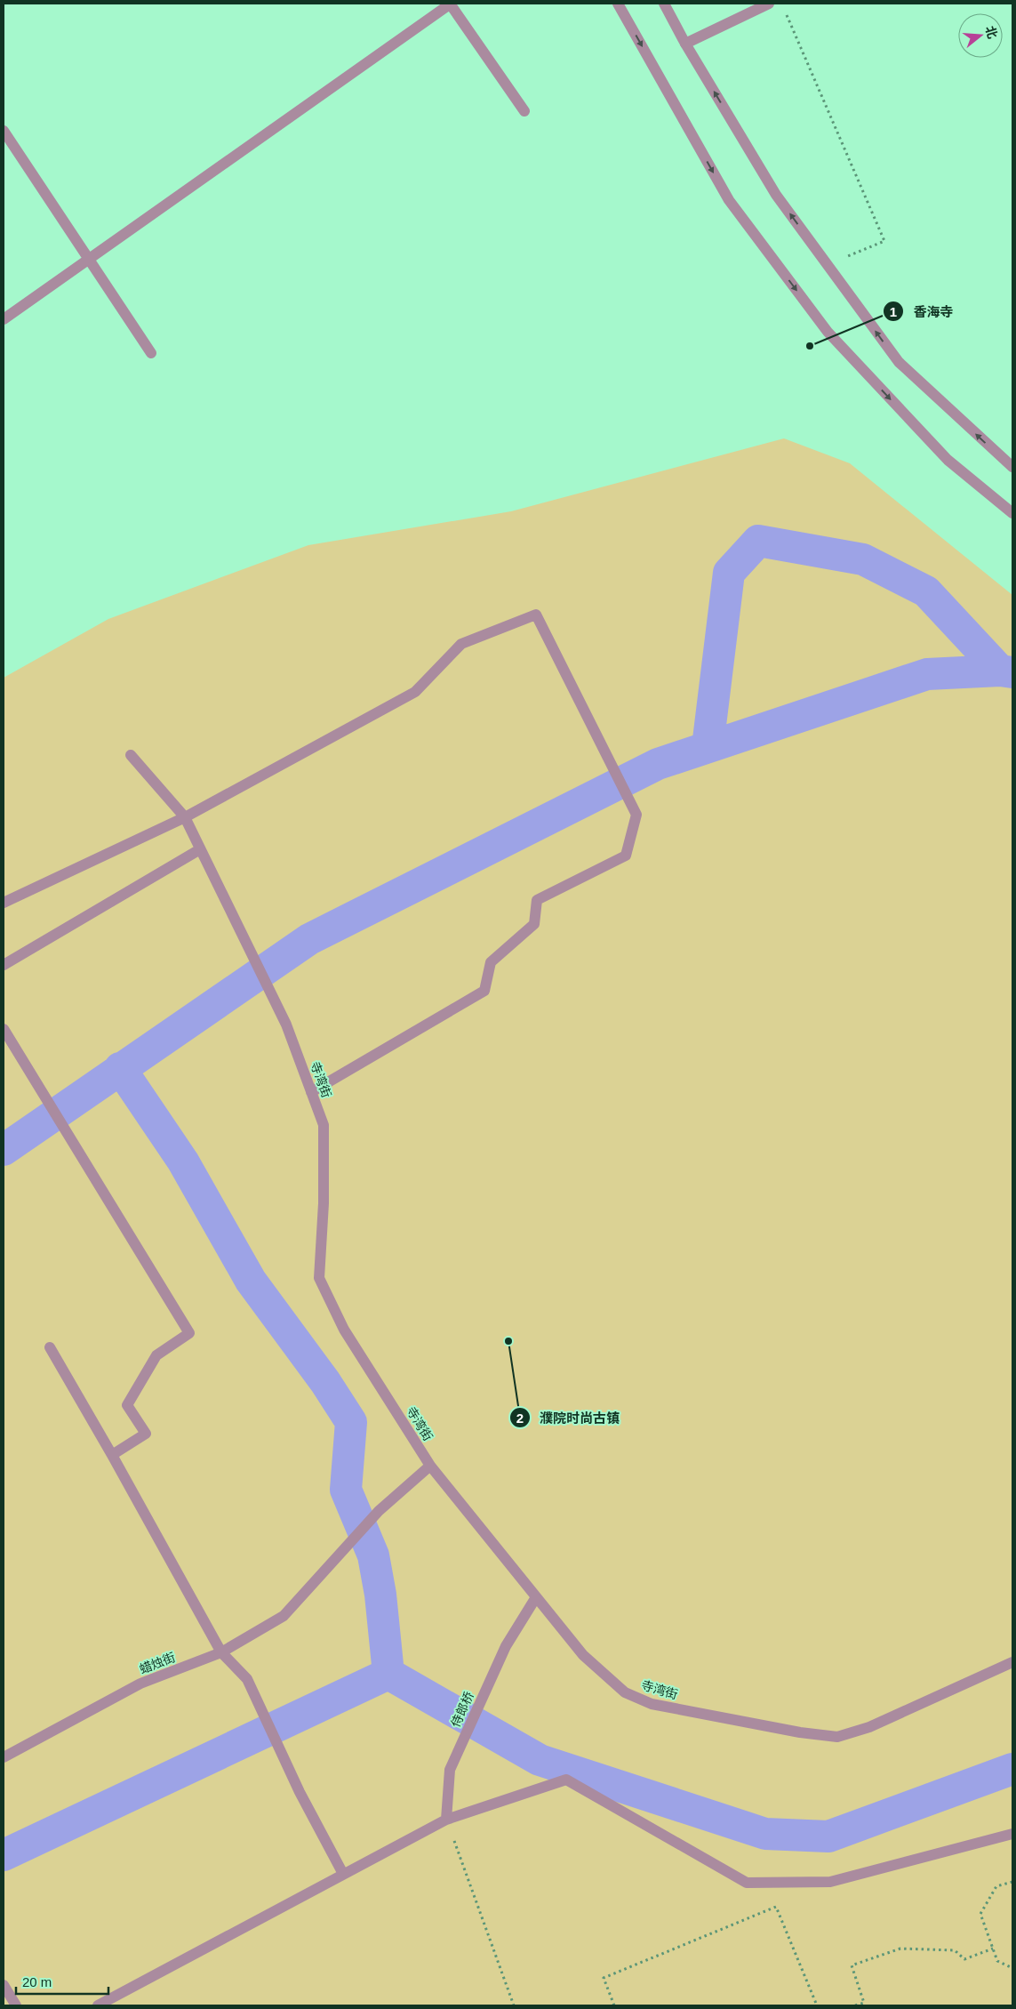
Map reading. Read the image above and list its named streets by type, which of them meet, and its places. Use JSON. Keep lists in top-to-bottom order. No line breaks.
{"streets":{"street":["寺湾街","蜡烛街","侍郎桥"]},"crossings":[["寺湾街","蜡烛街"],["寺湾街","侍郎桥"]],"places":["香海寺","濮院时尚古镇"],"scale_bar":"20 m","north":"right"}
